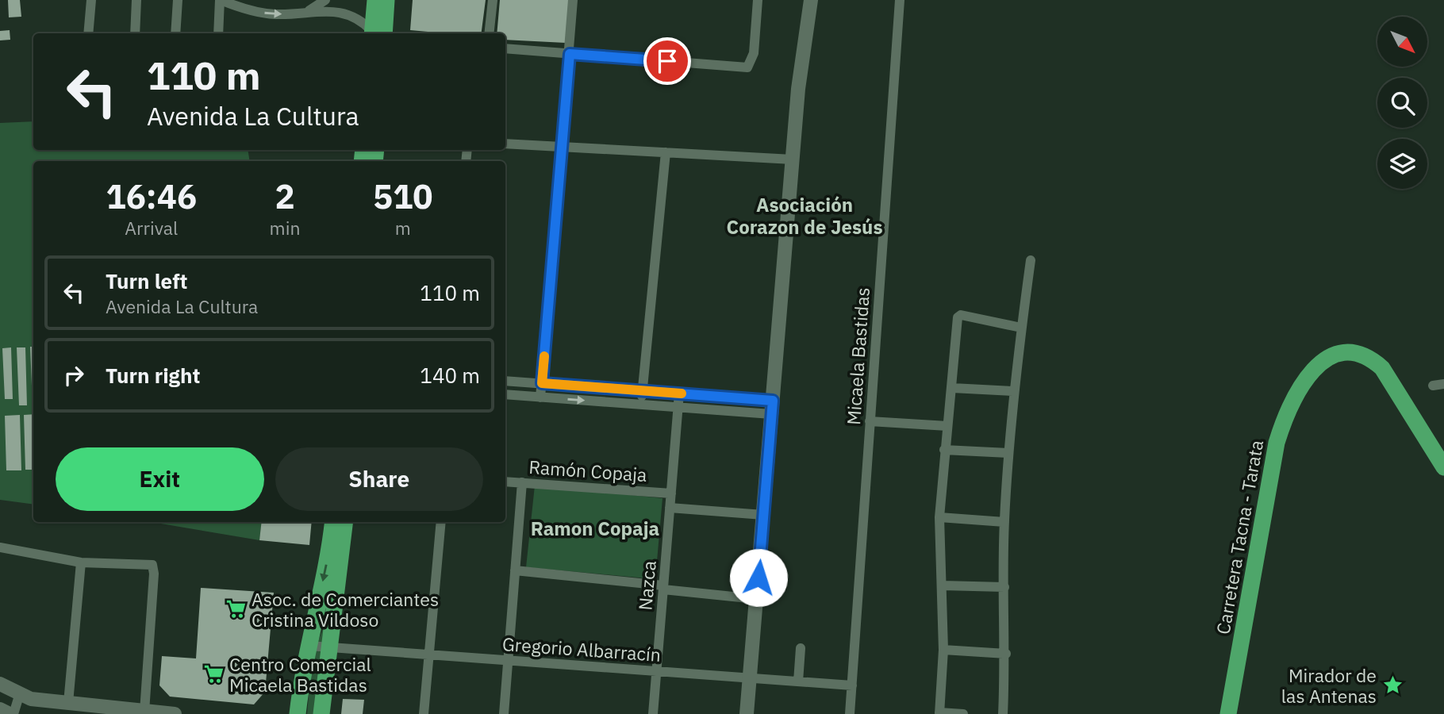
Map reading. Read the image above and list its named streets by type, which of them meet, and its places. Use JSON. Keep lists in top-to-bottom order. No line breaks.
{"streets":{"highway":["Carretera Tacna - Tarata"],"street":["Micaela Bastidas","Ramón Copaja","Nazca","Gregorio Albarracín"]},"crossings":[["Micaela Bastidas","Gregorio Albarracín"],["Ramón Copaja","Nazca"],["Nazca","Gregorio Albarracín"]],"districts":["Asociación Corazon de Jesús","Ramon Copaja"],"places":{"supermarket":["Asoc. de Comerciantes Cristina Vildoso","Centro Comercial Micaela Bastidas"],"place":["Mirador de las Antenas"]},"north":"bottom right","page":{"turn":["110 m","Avenida La Cultura"],"eta":["16:46","Arrival","2","min","510","m"],"list":[{"name":"Turn left","note":"Avenida La Cultura","value":"110 m"},{"name":"Turn right","value":"140 m"}],"buttons":["Exit","Share"]}}
